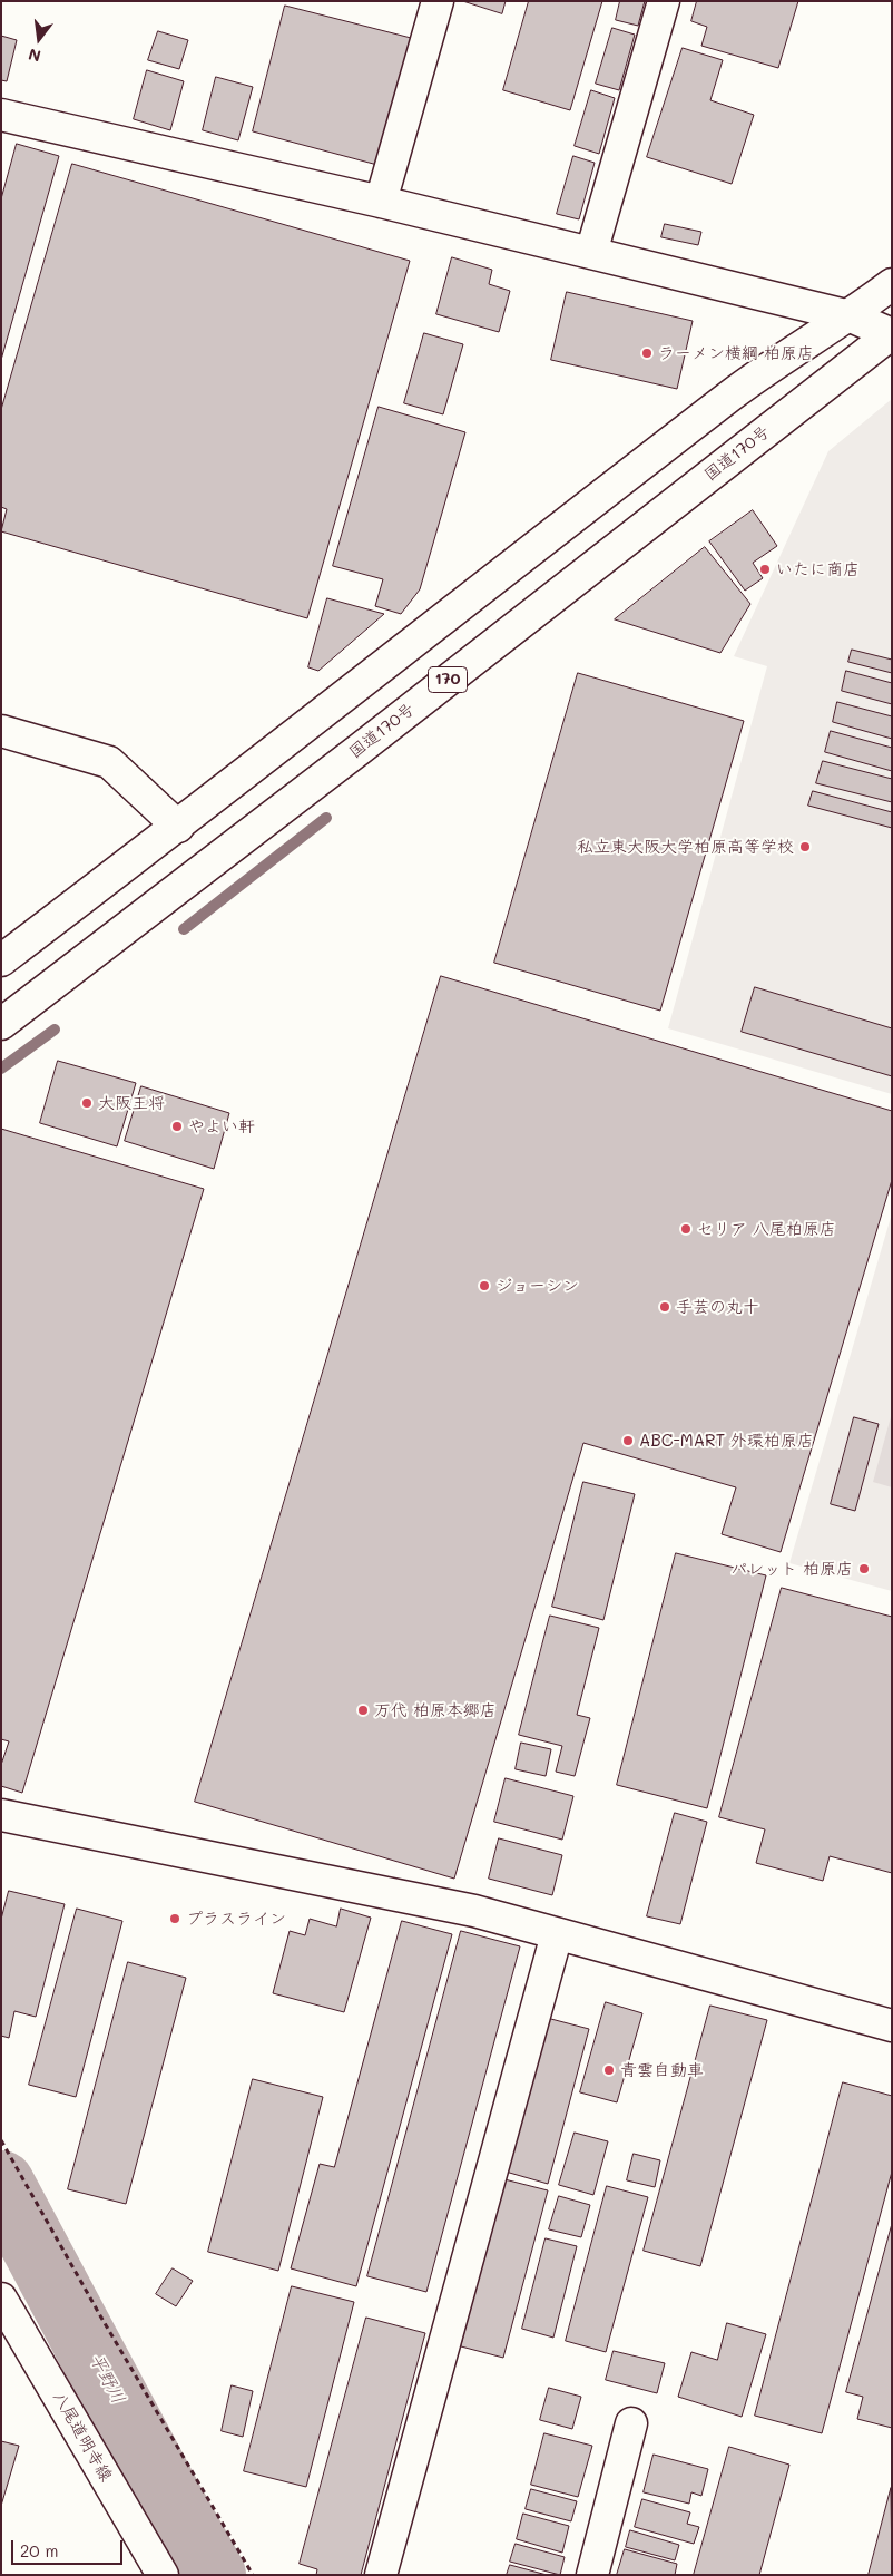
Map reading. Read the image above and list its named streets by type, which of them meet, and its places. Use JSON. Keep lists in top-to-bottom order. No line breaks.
{"streets":{"main road":["国道170号","170","八尾道明寺線"]},"water":["平野川"],"places":["ラーメン横綱 柏原店","いたに商店","私立東大阪大学柏原高等学校","大阪王将","やよい軒","セリア 八尾柏原店","ジョーシン","手芸の丸十","ABC-MART 外環柏原店","パレット 柏原店","万代 柏原本郷店","プラスライン","青雲自動車"],"scale_bar":"20 m","north":"bottom"}
